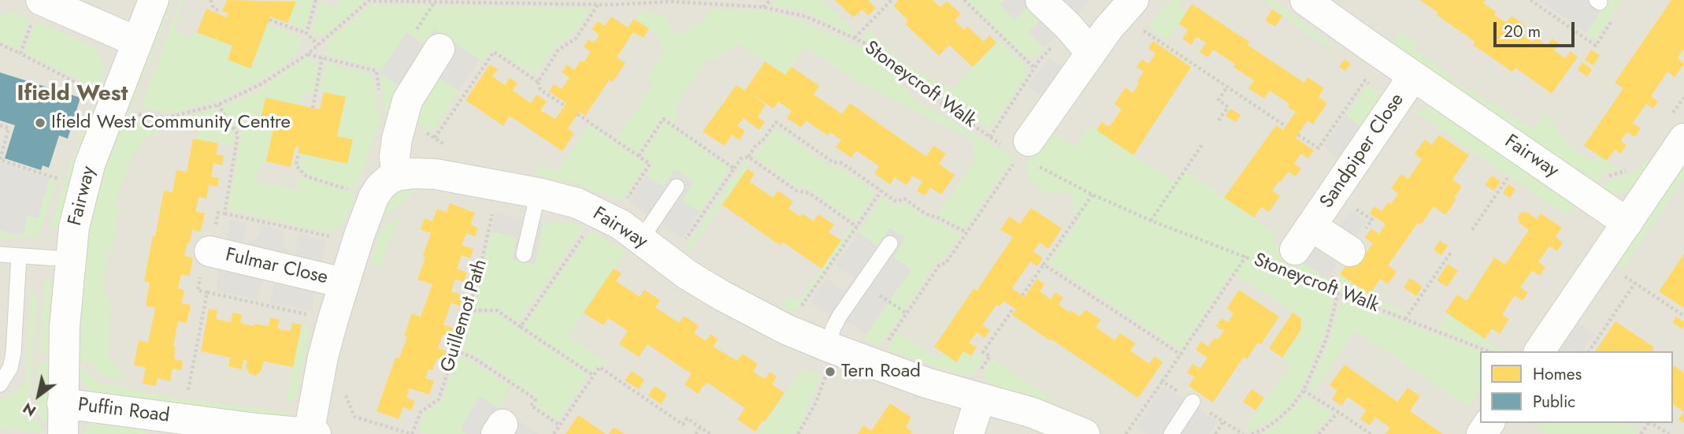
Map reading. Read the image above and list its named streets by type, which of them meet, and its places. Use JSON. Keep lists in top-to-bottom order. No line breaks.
{"streets":{"street":["Sandpiper Close","Fairway","Fulmar Close","Puffin Road"],"path":["Stoneycroft Walk","Guillemot Path"]},"crossings":[["Stoneycroft Walk","Sandpiper Close"],["Stoneycroft Walk","Fairway"],["Sandpiper Close","Fairway"],["Fairway","Guillemot Path"],["Fairway","Puffin Road"]],"districts":["Ifield West"],"places":["Ifield West Community Centre","Tern Road"],"legend":["Homes","Public"],"scale_bar":"20 m","north":"bottom left"}
